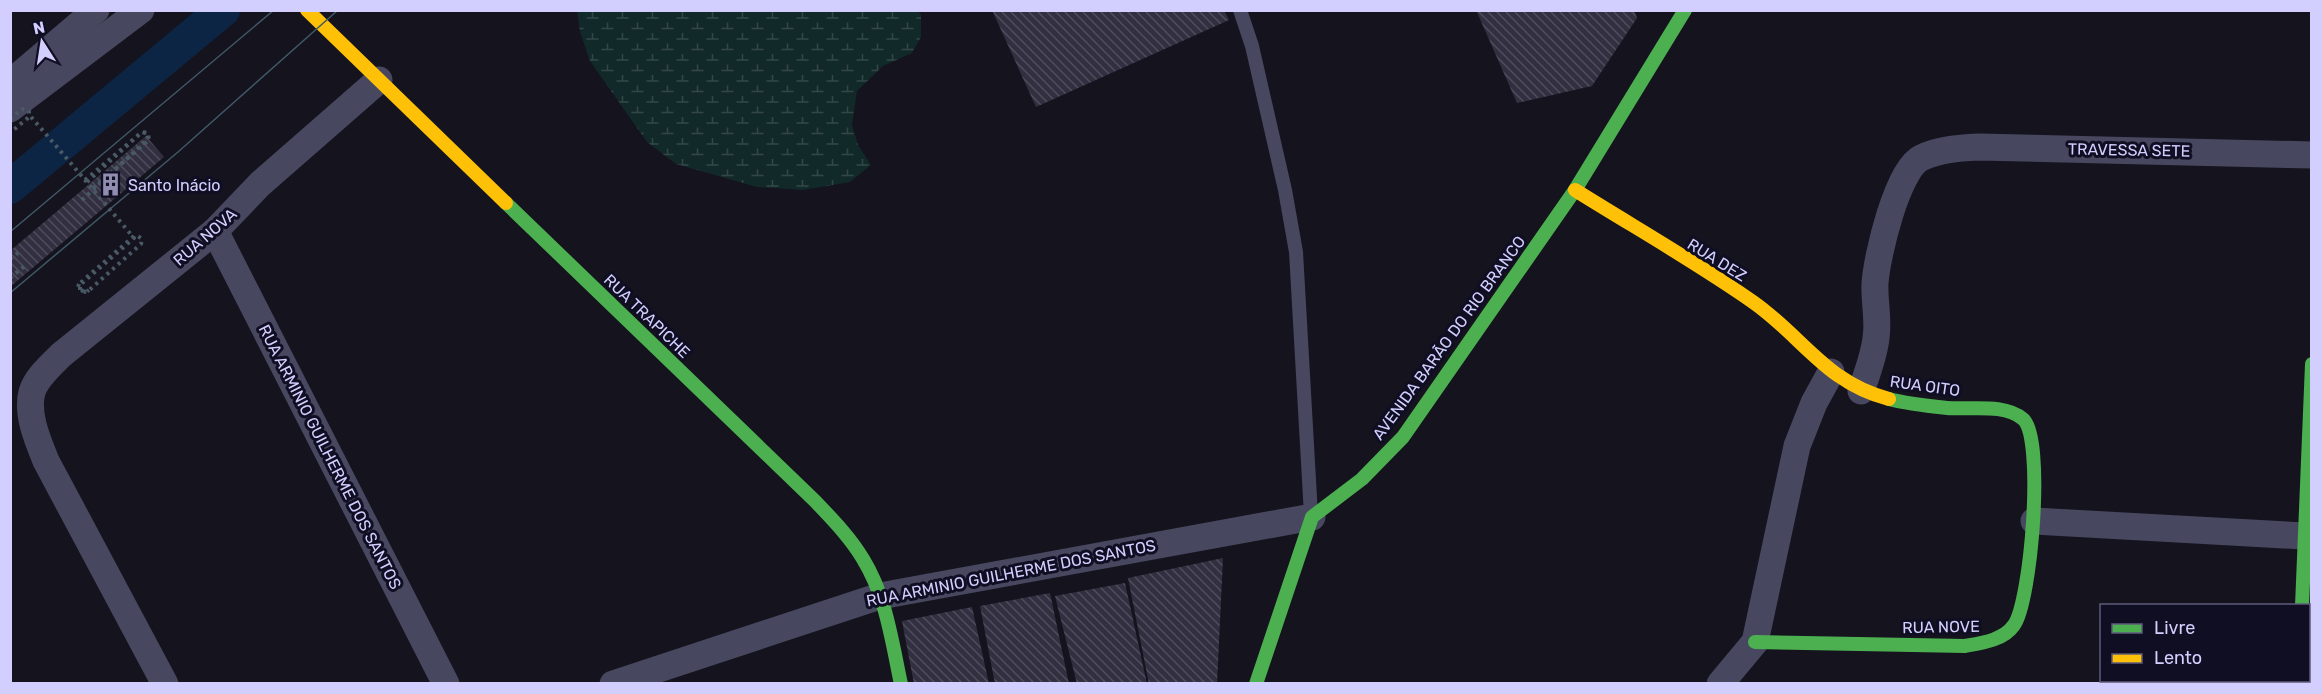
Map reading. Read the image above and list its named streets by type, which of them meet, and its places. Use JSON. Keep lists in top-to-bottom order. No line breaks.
{"streets":{"street":["TRAVESSA SETE","RUA NOVA","RUA DEZ","RUA TRAPICHE","AVENIDA BARÃO DO RIO BRANCO","RUA OITO","RUA ARMINIO GUILHERME DOS SANTOS","RUA NOVE"]},"crossings":[["TRAVESSA SETE","RUA OITO"],["RUA NOVA","RUA TRAPICHE"],["RUA NOVA","RUA ARMINIO GUILHERME DOS SANTOS"],["RUA DEZ","AVENIDA BARÃO DO RIO BRANCO"],["RUA DEZ","RUA OITO"],["RUA TRAPICHE","RUA ARMINIO GUILHERME DOS SANTOS"],["AVENIDA BARÃO DO RIO BRANCO","RUA ARMINIO GUILHERME DOS SANTOS"],["RUA OITO","RUA NOVE"]],"places":{"building":["Santo Inácio"]},"legend":["Livre","Lento"],"north":"top"}
